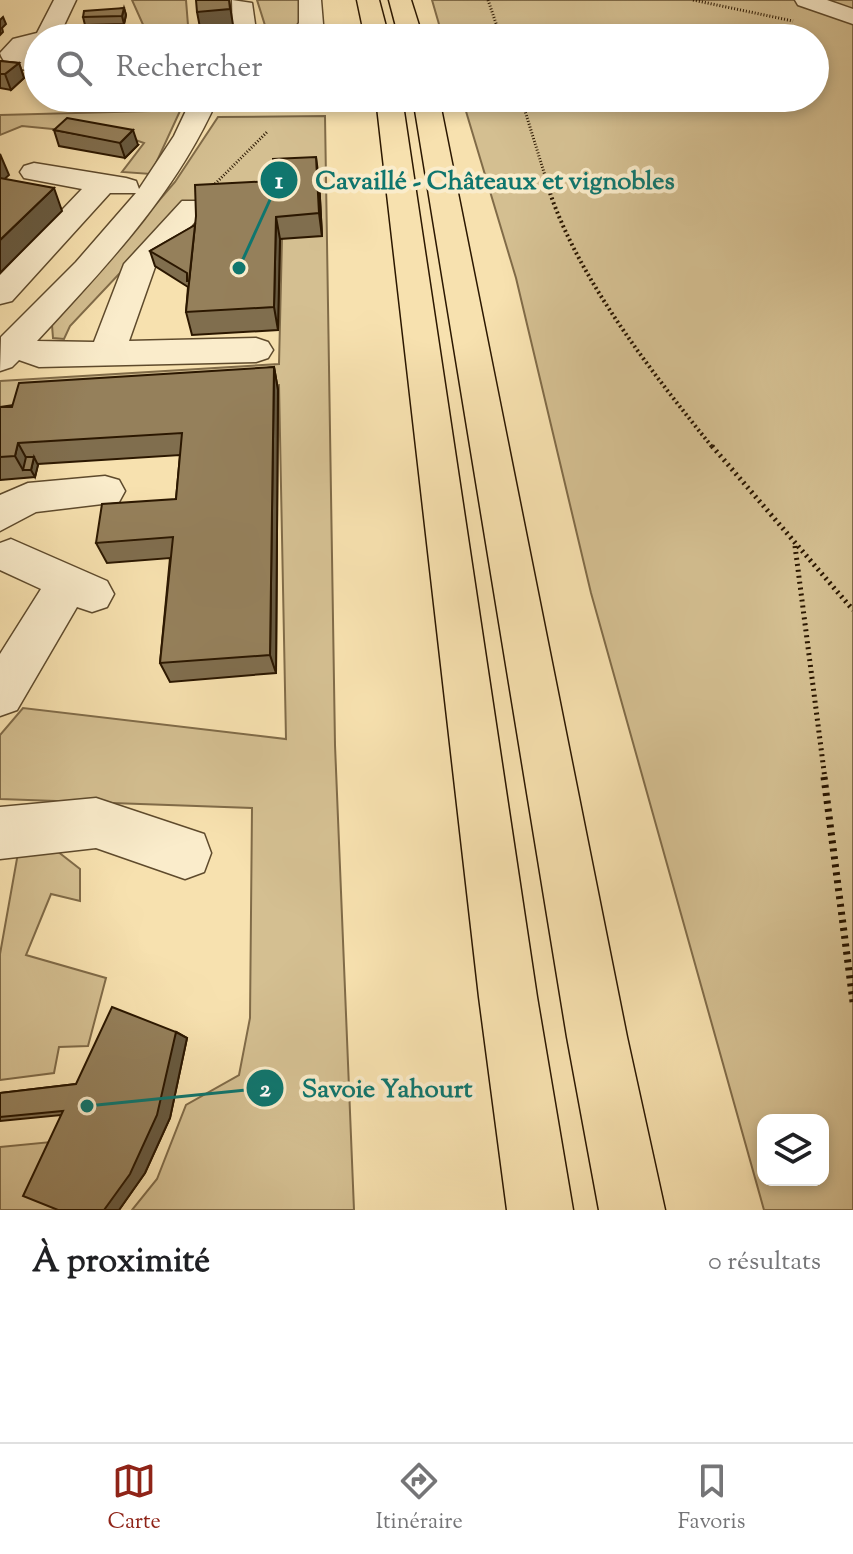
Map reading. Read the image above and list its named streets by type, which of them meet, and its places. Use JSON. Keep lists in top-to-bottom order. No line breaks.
{"places":["Cavaillé - Châteaux et vignobles","Savoie Yahourt"],"page":{"search":"Rechercher","heading":["À proximité","0 résultats"],"nav":["Carte","Itinéraire","Favoris"]}}
